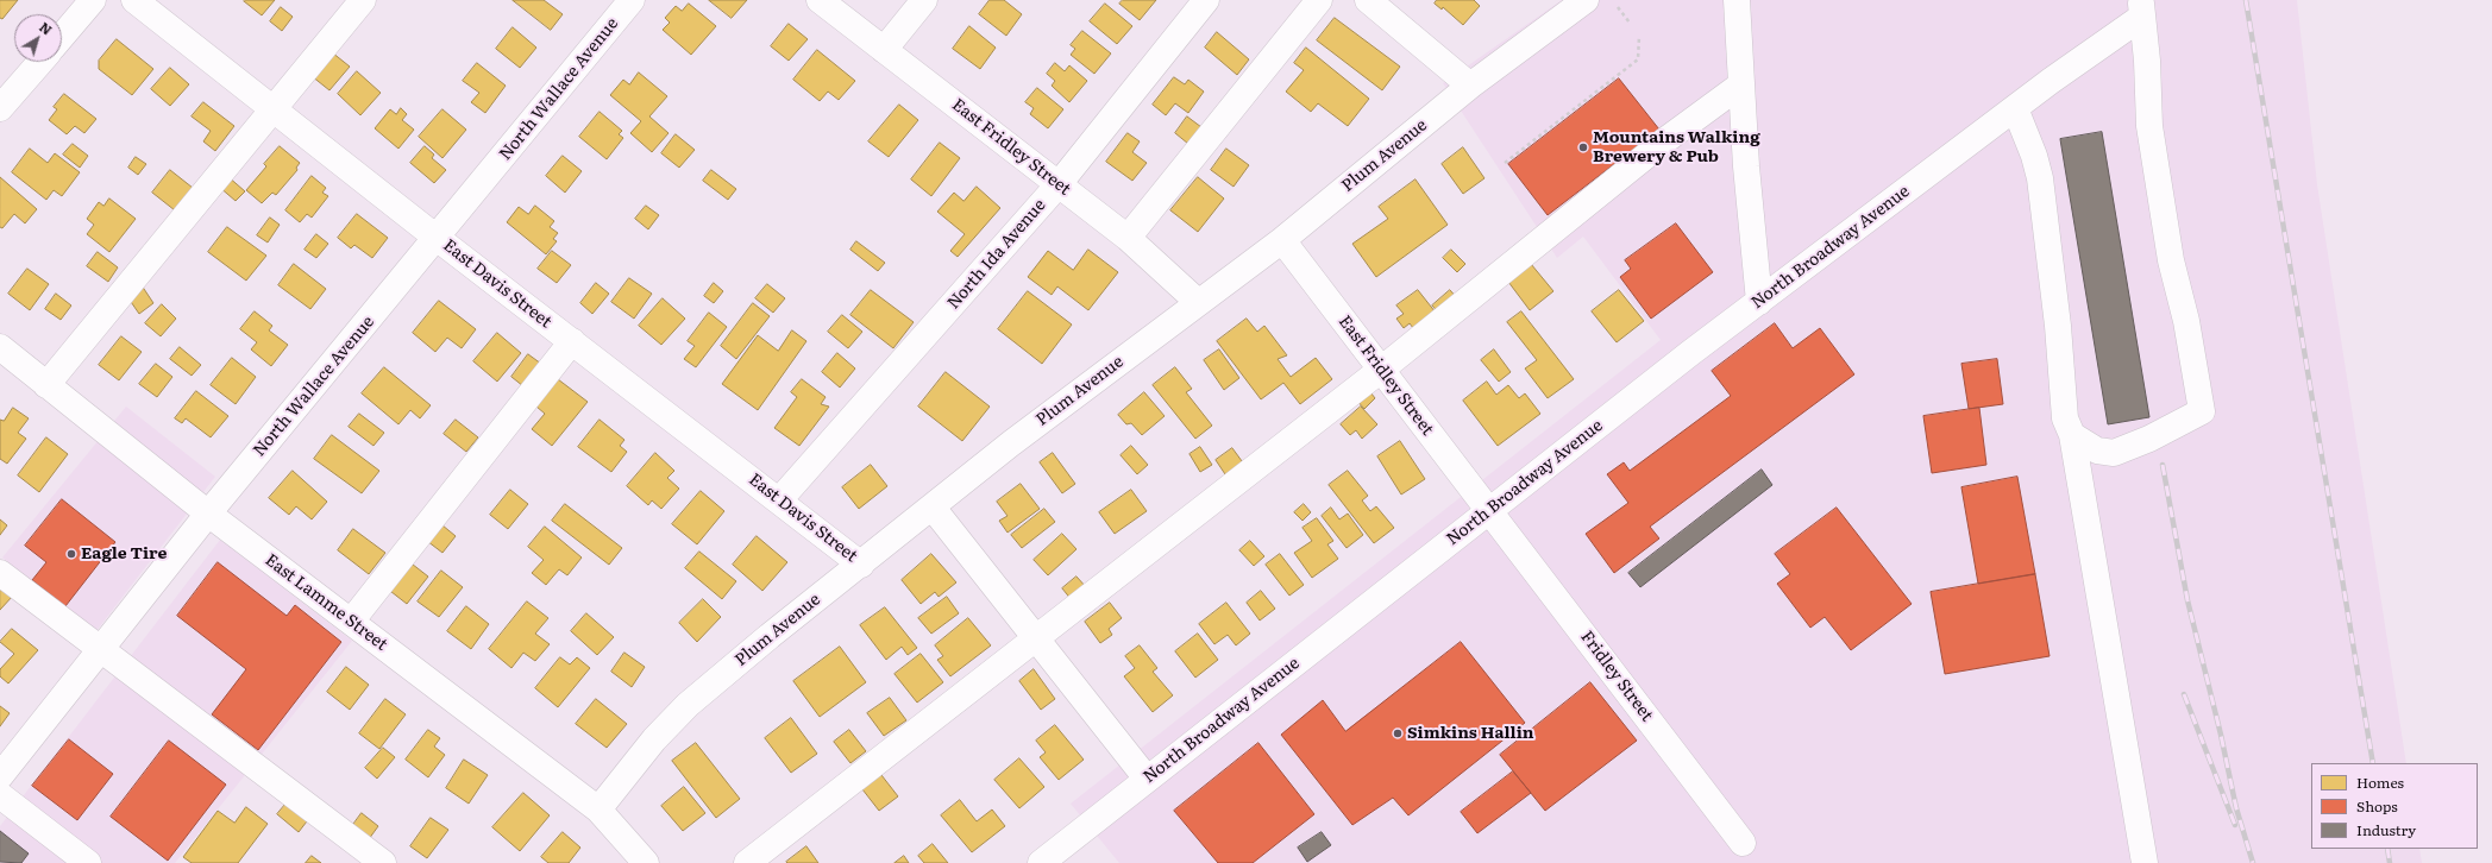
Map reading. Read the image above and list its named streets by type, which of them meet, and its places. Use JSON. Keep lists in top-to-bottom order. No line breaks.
{"streets":{"street":["North Wallace Avenue","East Fridley Street","Plum Avenue","North Broadway Avenue","North Ida Avenue","East Davis Street","East Lamme Street","Fridley Street"]},"crossings":[["North Wallace Avenue","East Davis Street"],["North Wallace Avenue","East Lamme Street"],["East Fridley Street","Plum Avenue"],["East Fridley Street","North Broadway Avenue"],["East Fridley Street","North Ida Avenue"],["East Fridley Street","Fridley Street"],["Plum Avenue","East Davis Street"],["Plum Avenue","East Lamme Street"],["North Broadway Avenue","Fridley Street"],["North Ida Avenue","East Davis Street"]],"places":["Mountains Walking Brewery & Pub","Eagle Tire","Simkins Hallin"],"legend":["Homes","Shops","Industry"],"north":"top right"}
